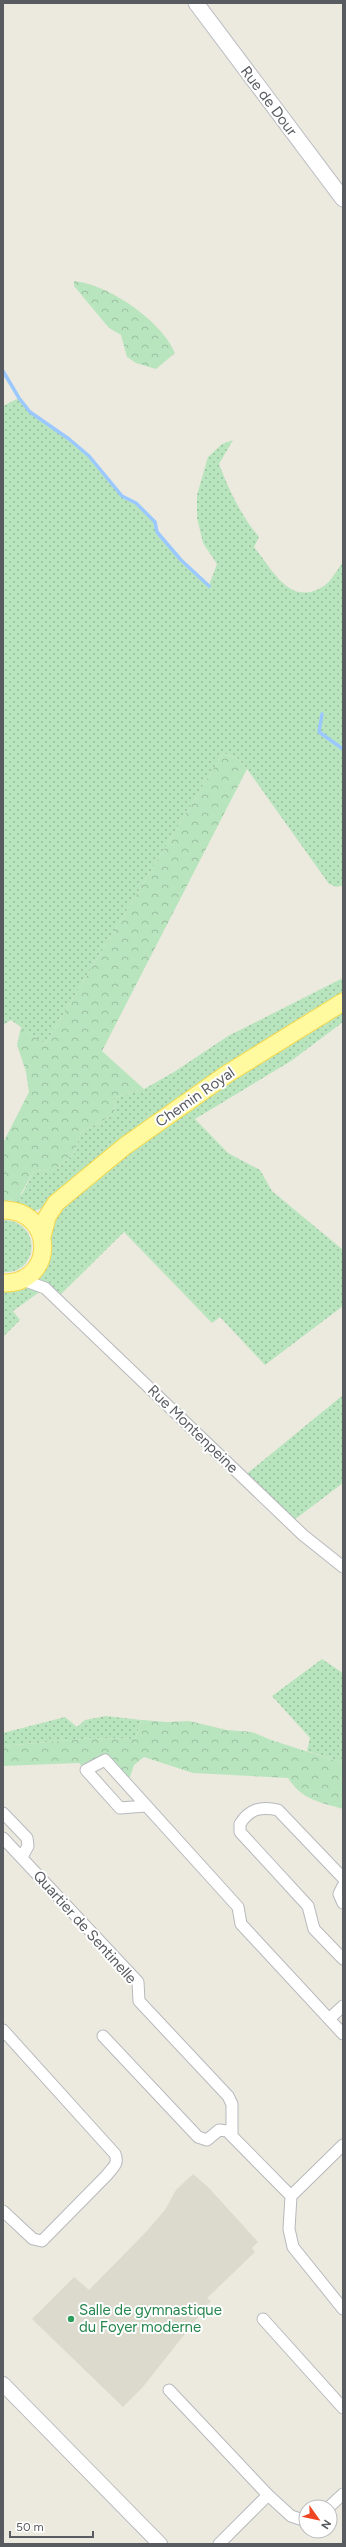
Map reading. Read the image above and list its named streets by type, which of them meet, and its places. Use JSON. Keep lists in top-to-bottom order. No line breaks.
{"streets":{"main road":["Rue de Dour","Chemin Royal"],"street":["Rue Montenpeine","Quartier de Sentinelle"]},"crossings":[["Chemin Royal","Rue Montenpeine"]],"places":["Salle de gymnastique du Foyer moderne"],"scale_bar":"50 m","north":"bottom right"}
